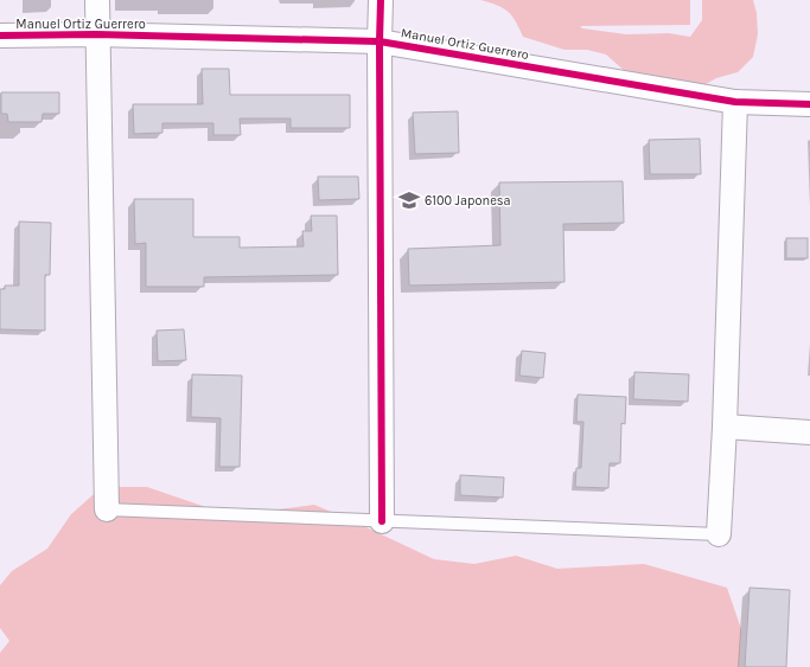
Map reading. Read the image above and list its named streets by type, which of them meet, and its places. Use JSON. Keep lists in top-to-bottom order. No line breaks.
{"streets":{"street":["Manuel Ortiz Guerrero"]},"places":{"school or university":["6100 Japonesa"]}}
